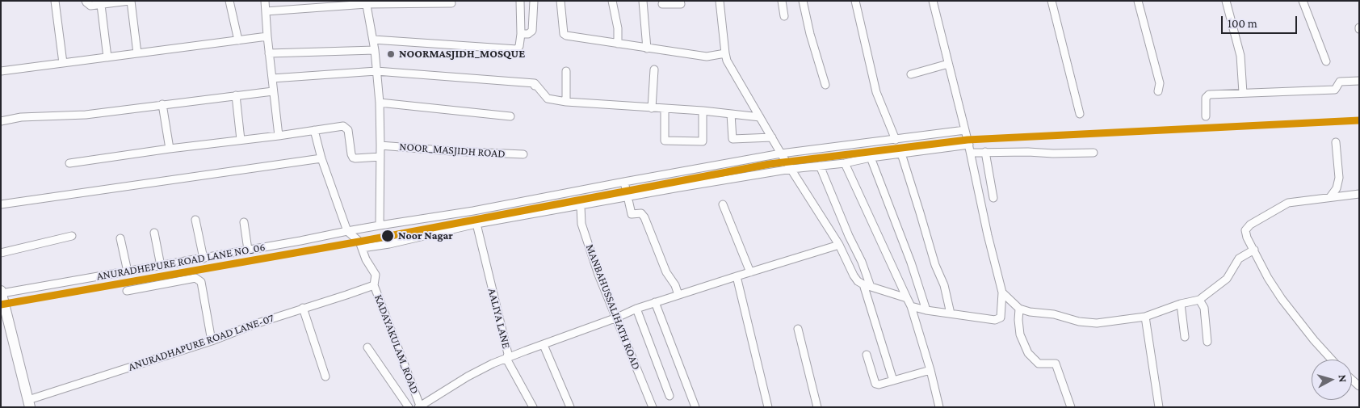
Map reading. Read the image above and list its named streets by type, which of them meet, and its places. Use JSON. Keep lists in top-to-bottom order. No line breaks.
{"streets":{"street":["NOOR_MASJIDH ROAD","ANURADHEPURE ROAD LANE NO_06","MANBAHUSSALIHATH ROAD","AALIYA LANE","ANURADHAPURE ROAD LANE-07","KADAYAKULAM_ROAD"]},"crossings":[["ANURADHEPURE ROAD LANE NO_06","KADAYAKULAM_ROAD"],["ANURADHAPURE ROAD LANE-07","KADAYAKULAM_ROAD"]],"places":["NOORMASJIDH_MOSQUE","Noor Nagar"],"scale_bar":"100 m","north":"right"}
